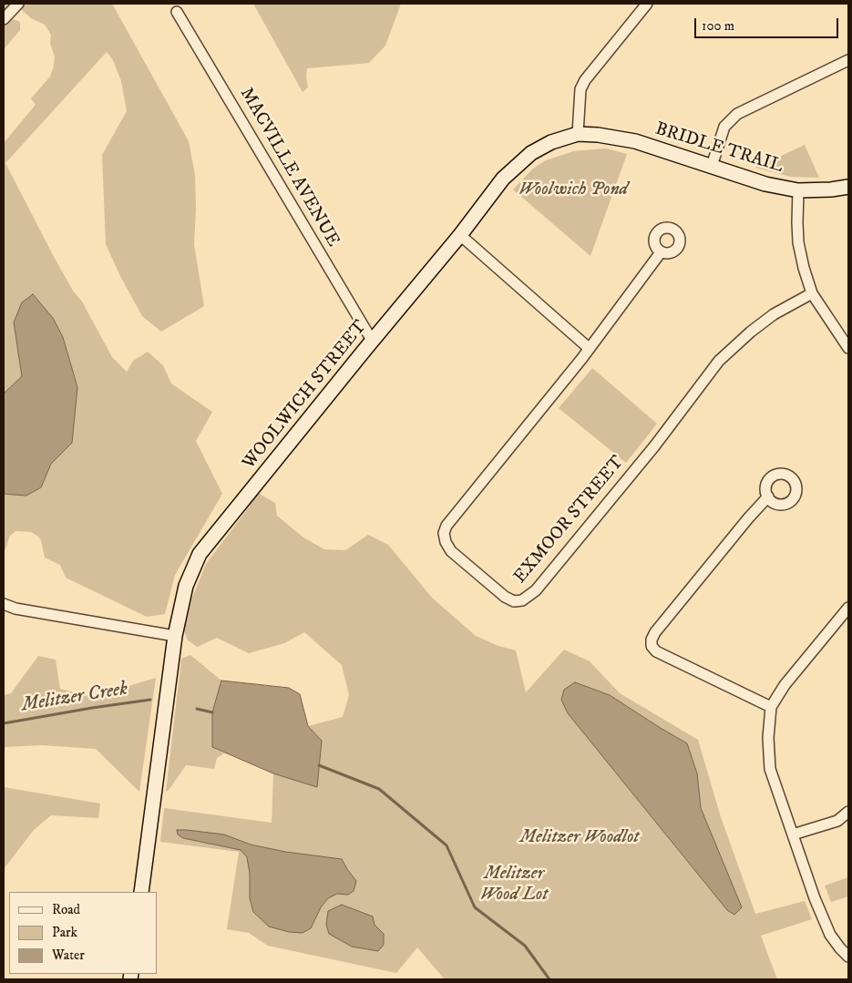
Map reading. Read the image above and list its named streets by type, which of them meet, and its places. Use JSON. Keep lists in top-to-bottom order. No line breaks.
{"streets":{"street":["BRIDLE TRAIL","MACVILLE AVENUE","WOOLWICH STREET","EXMOOR STREET"]},"crossings":[["BRIDLE TRAIL","WOOLWICH STREET"],["MACVILLE AVENUE","WOOLWICH STREET"]],"water":["Melitzer Creek"],"parks":["Woolwich Pond","Melitzer Woodlot","Melitzer Wood Lot"],"legend":["Road","Park","Water"],"scale_bar":"100 m"}
